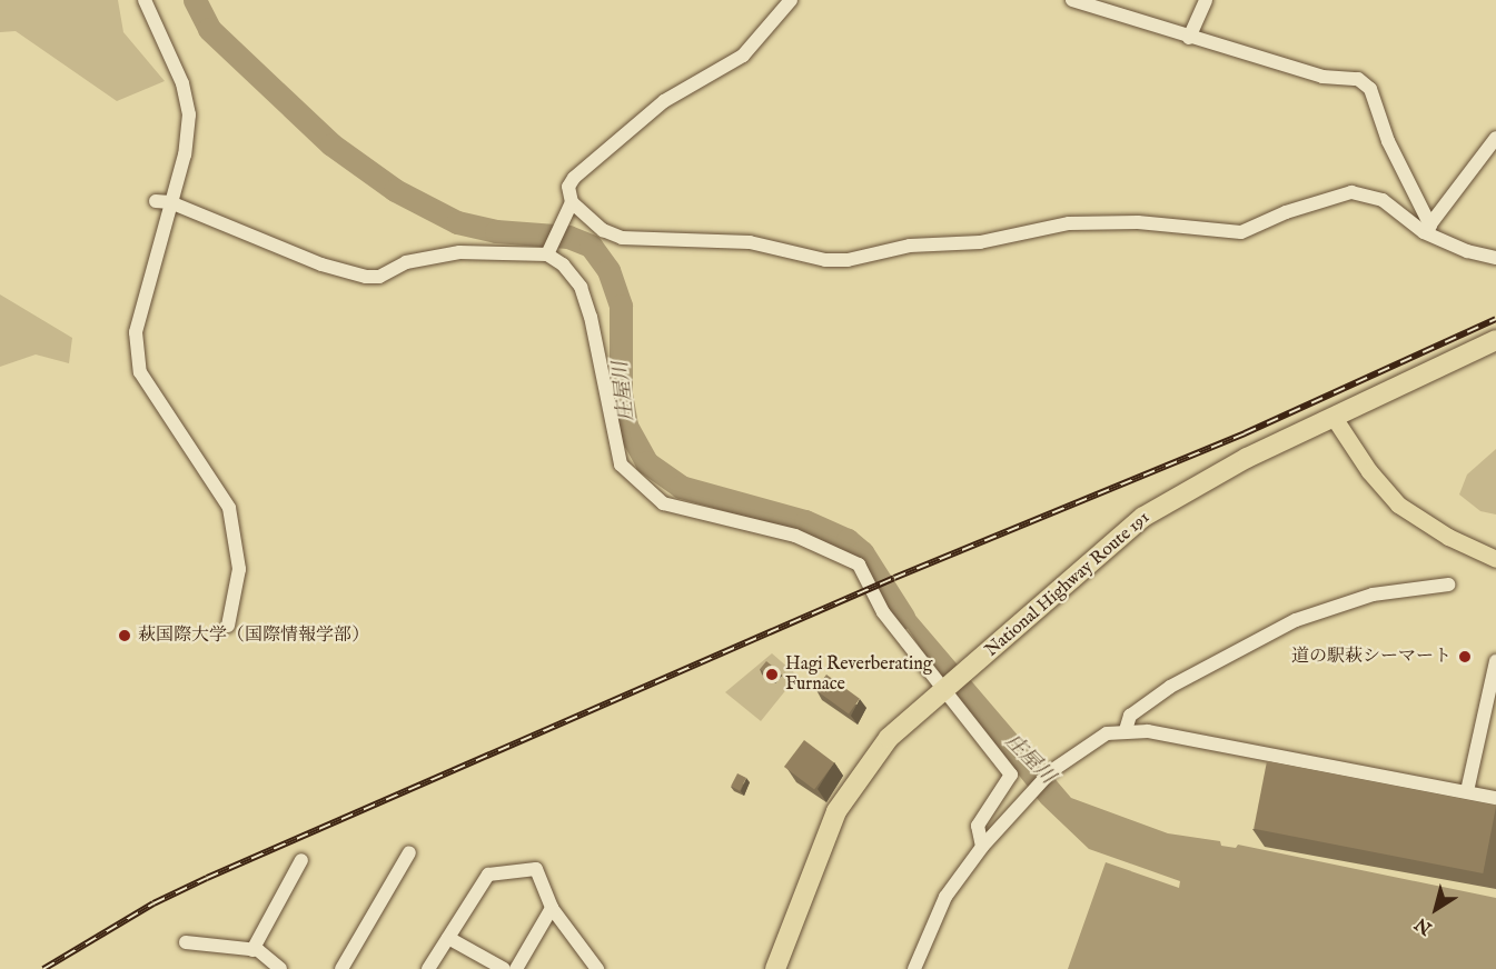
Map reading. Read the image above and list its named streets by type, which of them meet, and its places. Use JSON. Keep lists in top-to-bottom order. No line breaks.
{"streets":{"highway":["National Highway Route 191"]},"water":["庄屋川"],"places":["萩国際大学（国際情報学部）","道の駅萩シーマート","Hagi Reverberating Furnace"],"north":"bottom left"}
